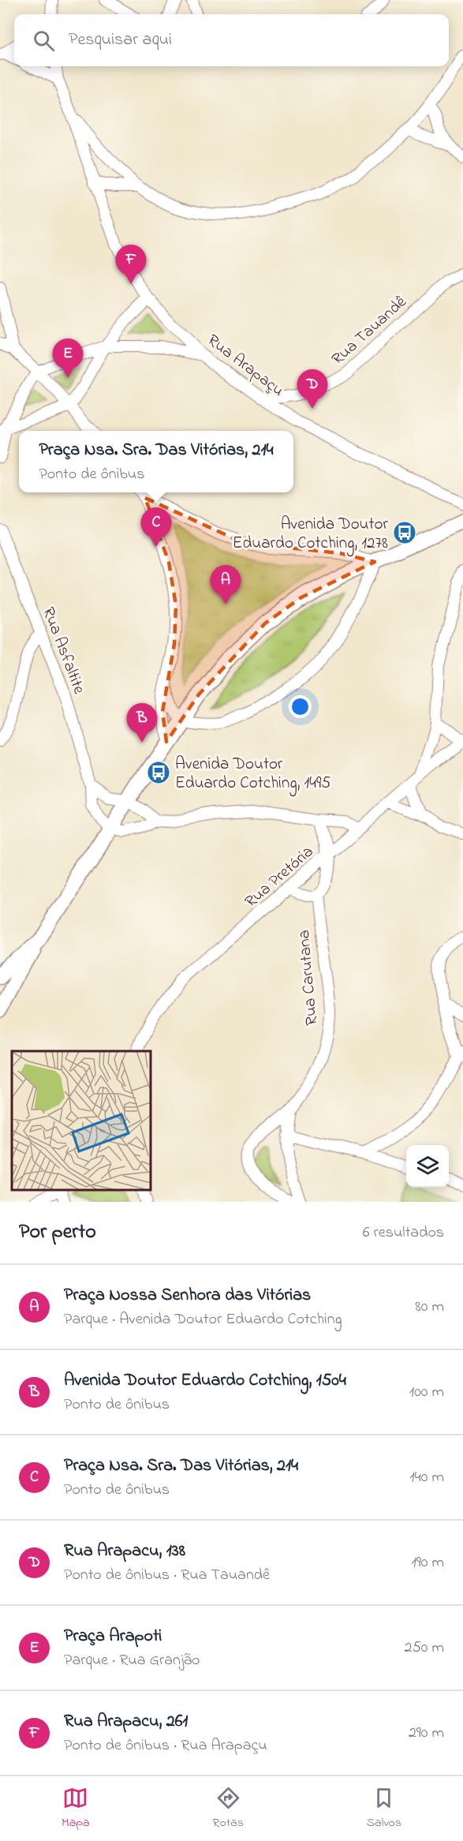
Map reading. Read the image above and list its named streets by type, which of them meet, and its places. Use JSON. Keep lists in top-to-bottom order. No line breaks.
{"streets":{"street":["Rua Tauandê","Rua Arapaçu","Rua Asfaltite","Rua Pretória","Rua Carutana"]},"crossings":[["Rua Tauandê","Rua Arapaçu"]],"places":{"bus stop":["Avenida Doutor Eduardo Cotching, 1278","Avenida Doutor Eduardo Cotching, 1495"]},"page":{"search":"Pesquisar aqui","pins":["F","E","D","C","A","B"],"popup":["Praça Nsa. Sra. Das Vitórias, 214","Ponto de ônibus"],"heading":["Por perto","6 resultados"],"list":[{"mark":"A","name":"Praça Nossa Senhora das Vitórias","note":"Parque · Avenida Doutor Eduardo Cotching","value":"80 m"},{"mark":"B","name":"Avenida Doutor Eduardo Cotching, 1504","note":"Ponto de ônibus","value":"100 m"},{"mark":"C","name":"Praça Nsa. Sra. Das Vitórias, 214","note":"Ponto de ônibus","value":"140 m"},{"mark":"D","name":"Rua Arapacu, 138","note":"Ponto de ônibus · Rua Tauandê","value":"190 m"},{"mark":"E","name":"Praça Arapoti","note":"Parque · Rua Granjão","value":"250 m"},{"mark":"F","name":"Rua Arapacu, 261","note":"Ponto de ônibus · Rua Arapaçu","value":"290 m"}],"nav":["Mapa","Rotas","Salvos"]}}
